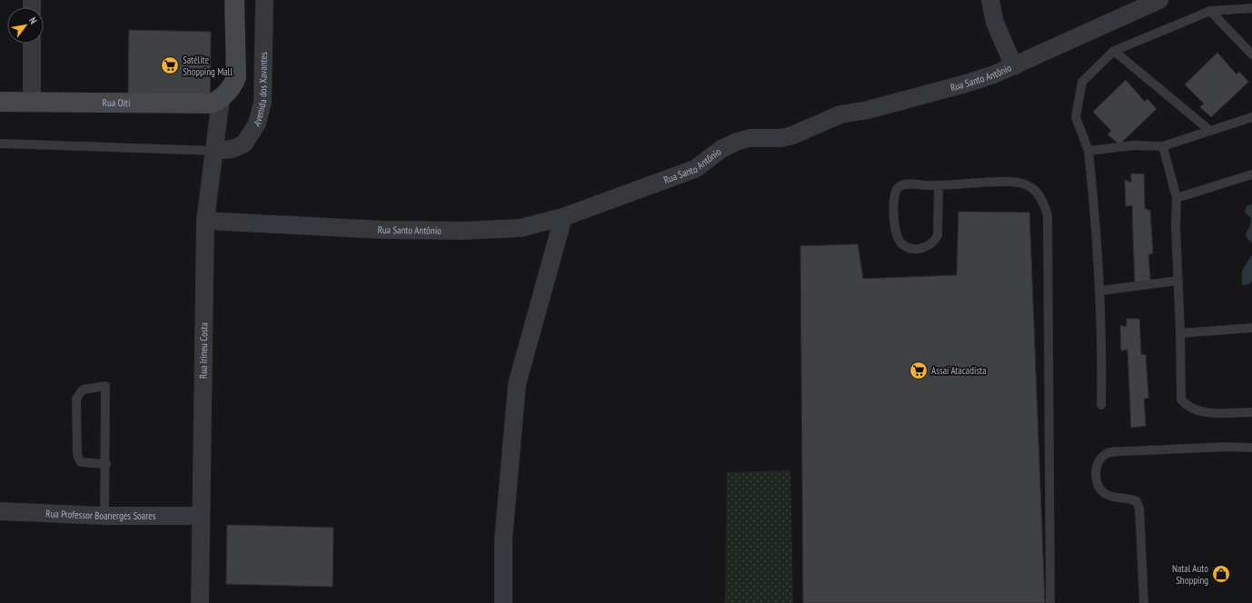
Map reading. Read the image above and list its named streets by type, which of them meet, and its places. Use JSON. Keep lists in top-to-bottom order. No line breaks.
{"streets":{"main road":["Rua Oiti"],"street":["Rua Santo Antônio","Avenida dos Xavantes","Rua Irineu Costa","Rua Professor Boanerges Soares"]},"crossings":[["Rua Santo Antônio","Rua Irineu Costa"],["Avenida dos Xavantes","Rua Irineu Costa"],["Rua Oiti","Rua Irineu Costa"],["Rua Irineu Costa","Rua Professor Boanerges Soares"]],"places":{"supermarket":["Satélite Shopping Mall","Assaí Atacadista"],"shop":["Natal Auto Shopping"]},"north":"top right"}
